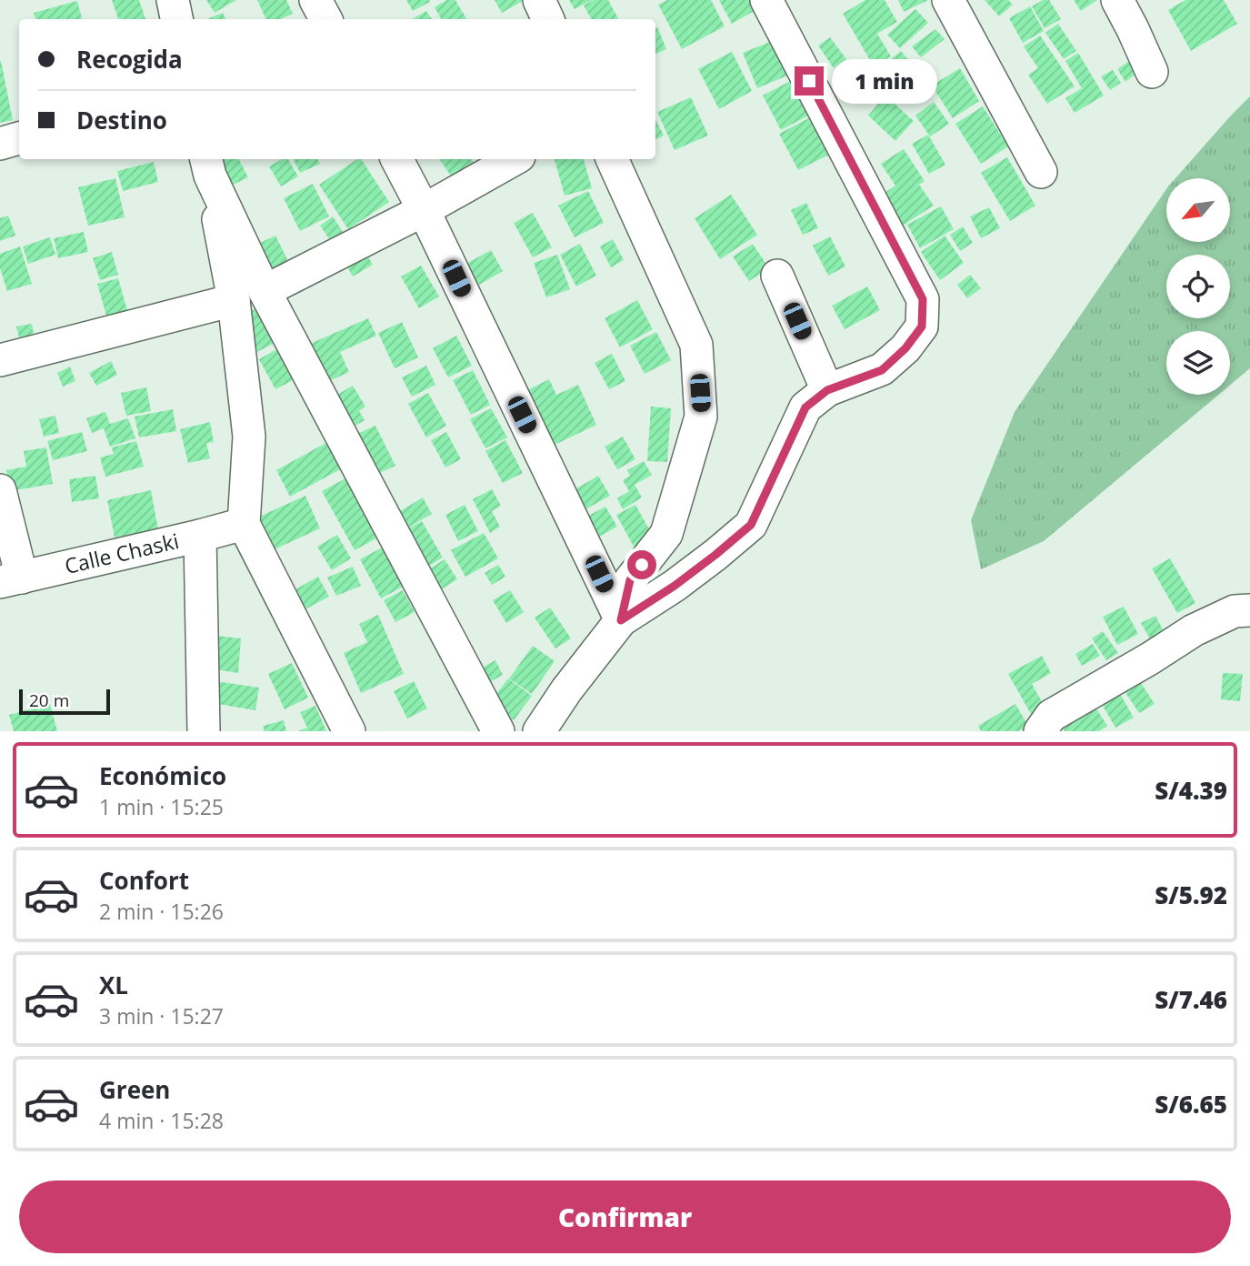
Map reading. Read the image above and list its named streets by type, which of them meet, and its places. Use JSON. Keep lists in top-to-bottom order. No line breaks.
{"streets":{"street":["Calle Chaski"]},"scale_bar":"20 m","north":"bottom left","page":{"banner":["Recogida","Destino"],"bubble":"1 min","scale":"20 m","list":[{"name":"Económico","note":"1 min · 15:25","value":"S/4.39"},{"name":"Confort","note":"2 min · 15:26","value":"S/5.92"},{"name":"XL","note":"3 min · 15:27","value":"S/7.46"},{"name":"Green","note":"4 min · 15:28","value":"S/6.65"}],"buttons":"Confirmar"}}
